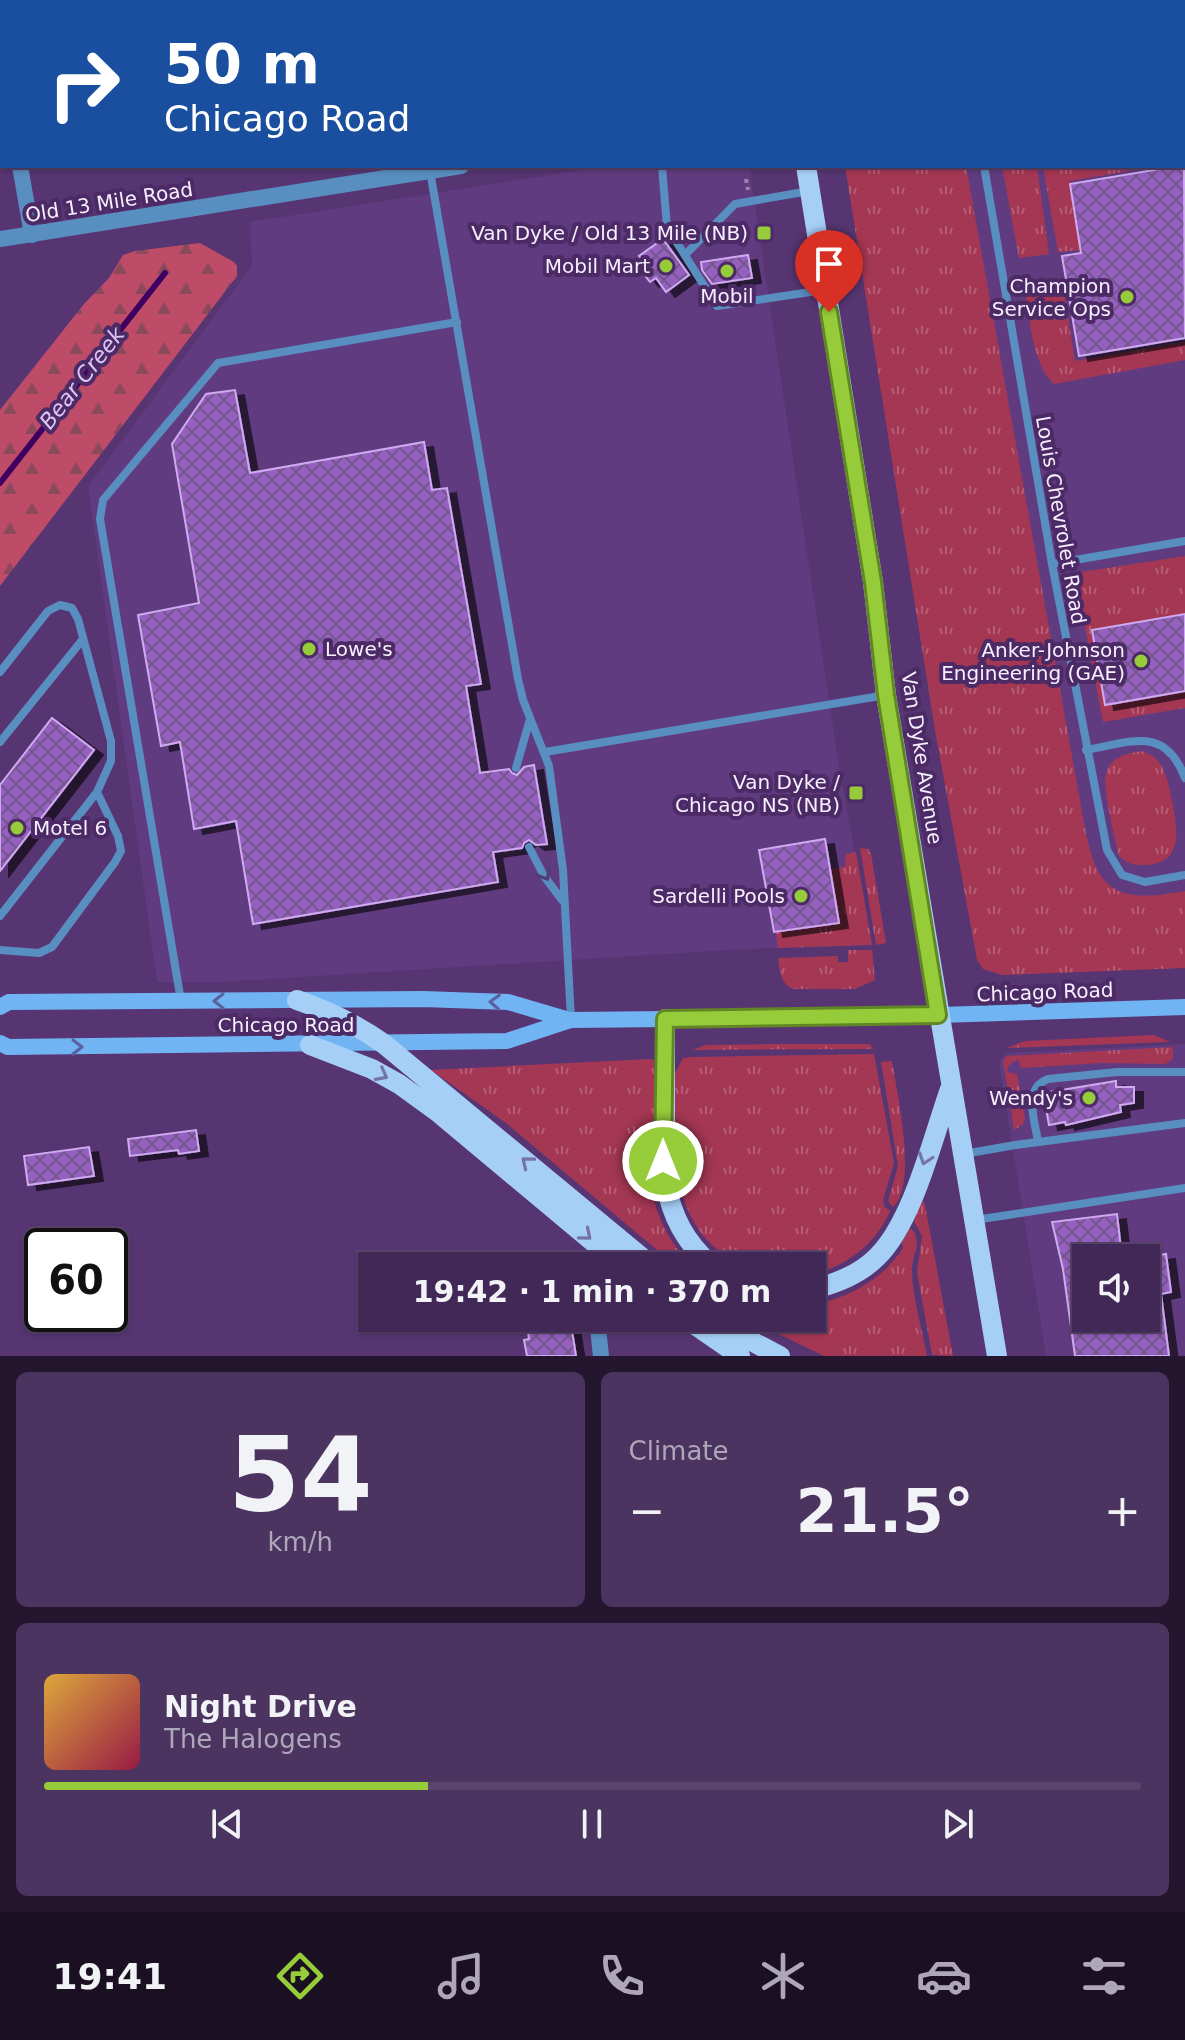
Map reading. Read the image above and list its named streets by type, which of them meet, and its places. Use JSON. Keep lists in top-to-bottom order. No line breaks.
{"streets":{"main road":["Van Dyke Avenue","Chicago Road"],"street":["Old 13 Mile Road"],"lane":["Louis Chevrolet Road"]},"crossings":[["Van Dyke Avenue","Chicago Road"]],"water":["Bear Creek"],"places":{"transit":["Van Dyke / Old 13 Mile (NB)","Van Dyke / Chicago NS (NB)"],"other":["Mobil Mart","Mobil","Champion Service Ops","Lowe's","Anker-Johnson Engineering (GAE)","Motel 6","Sardelli Pools","Wendy's"]},"page":{"turn":["50 m","Chicago Road"],"limit":"60","trip":"19:42 · 1 min · 370 m","tile":[["54","km/h"],"Climate"],"heat":["−","21.5°","+"],"song":["Night Drive","The Halogens"],"tabs":"19:41"}}
